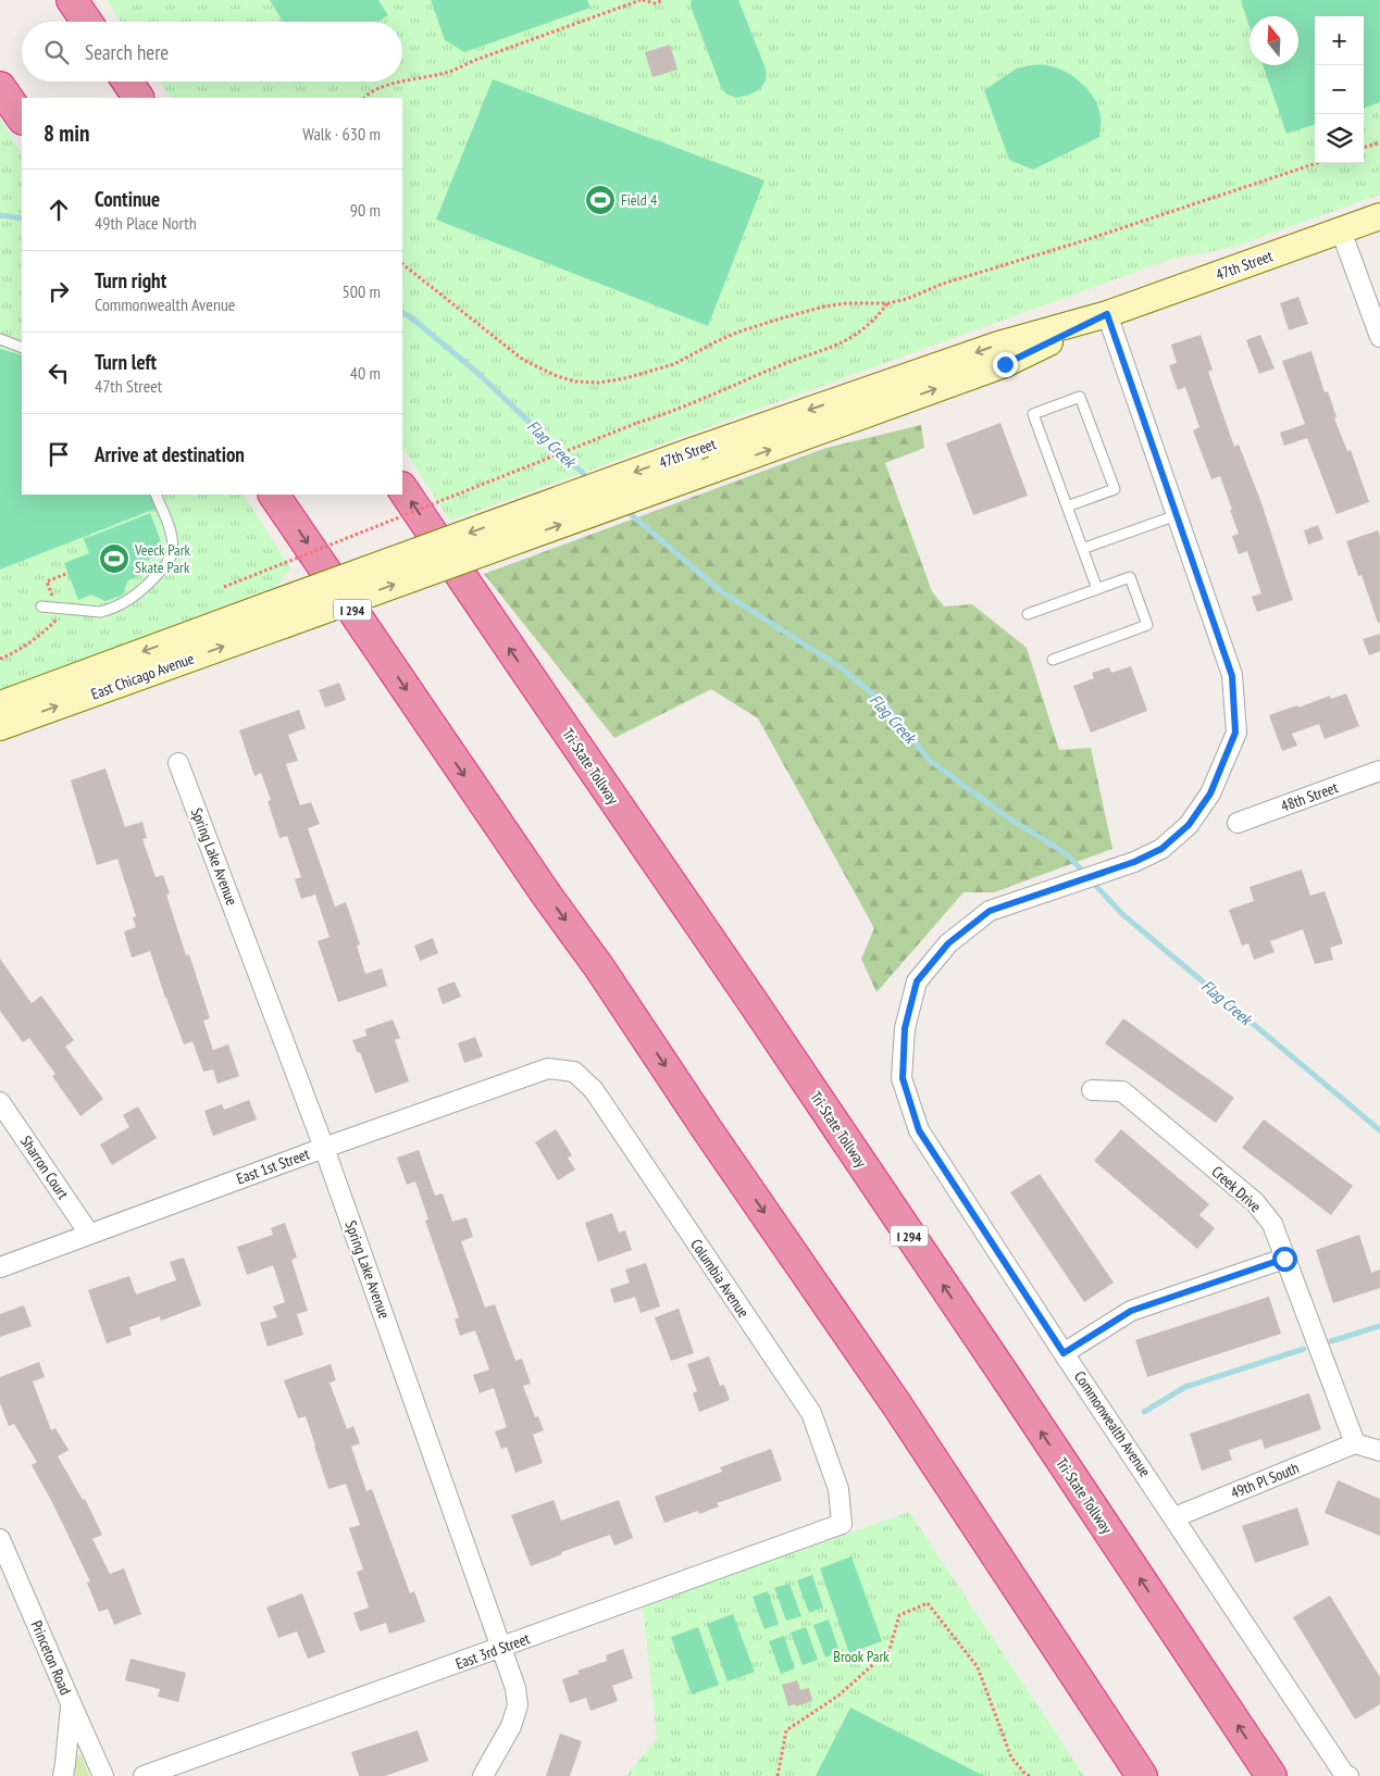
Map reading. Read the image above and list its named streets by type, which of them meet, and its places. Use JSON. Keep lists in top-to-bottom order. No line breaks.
{"streets":{"highway":["I 294","Tri-State Tollway"],"main road":["47th Street","East Chicago Avenue"],"street":["48th Street","Spring Lake Avenue","East 1st Street","Sharron Court","Creek Drive","Columbia Avenue","Commonwealth Avenue","49th Pl South","East 3rd Street","Princeton Road"]},"crossings":[["47th Street","East Chicago Avenue"],["47th Street","Commonwealth Avenue"],["Spring Lake Avenue","East 1st Street"],["Spring Lake Avenue","East 3rd Street"],["East 1st Street","Sharron Court"],["East 1st Street","Columbia Avenue"],["Creek Drive","49th Pl South"],["Columbia Avenue","East 3rd Street"],["Commonwealth Avenue","49th Pl South"]],"water":["Flag Creek"],"parks":["Brook Park"],"places":{"sports":["Field 4","Veeck Park Skate Park"]},"north":"top","page":{"map_buttons":["+","−"],"search":"Search here","heading":["8 min","Walk · 630 m"],"list":[["Continue","49th Place North","90 m"],["Turn right","Commonwealth Avenue","500 m"],["Turn left","47th Street","40 m"],"Arrive at destination"]}}
